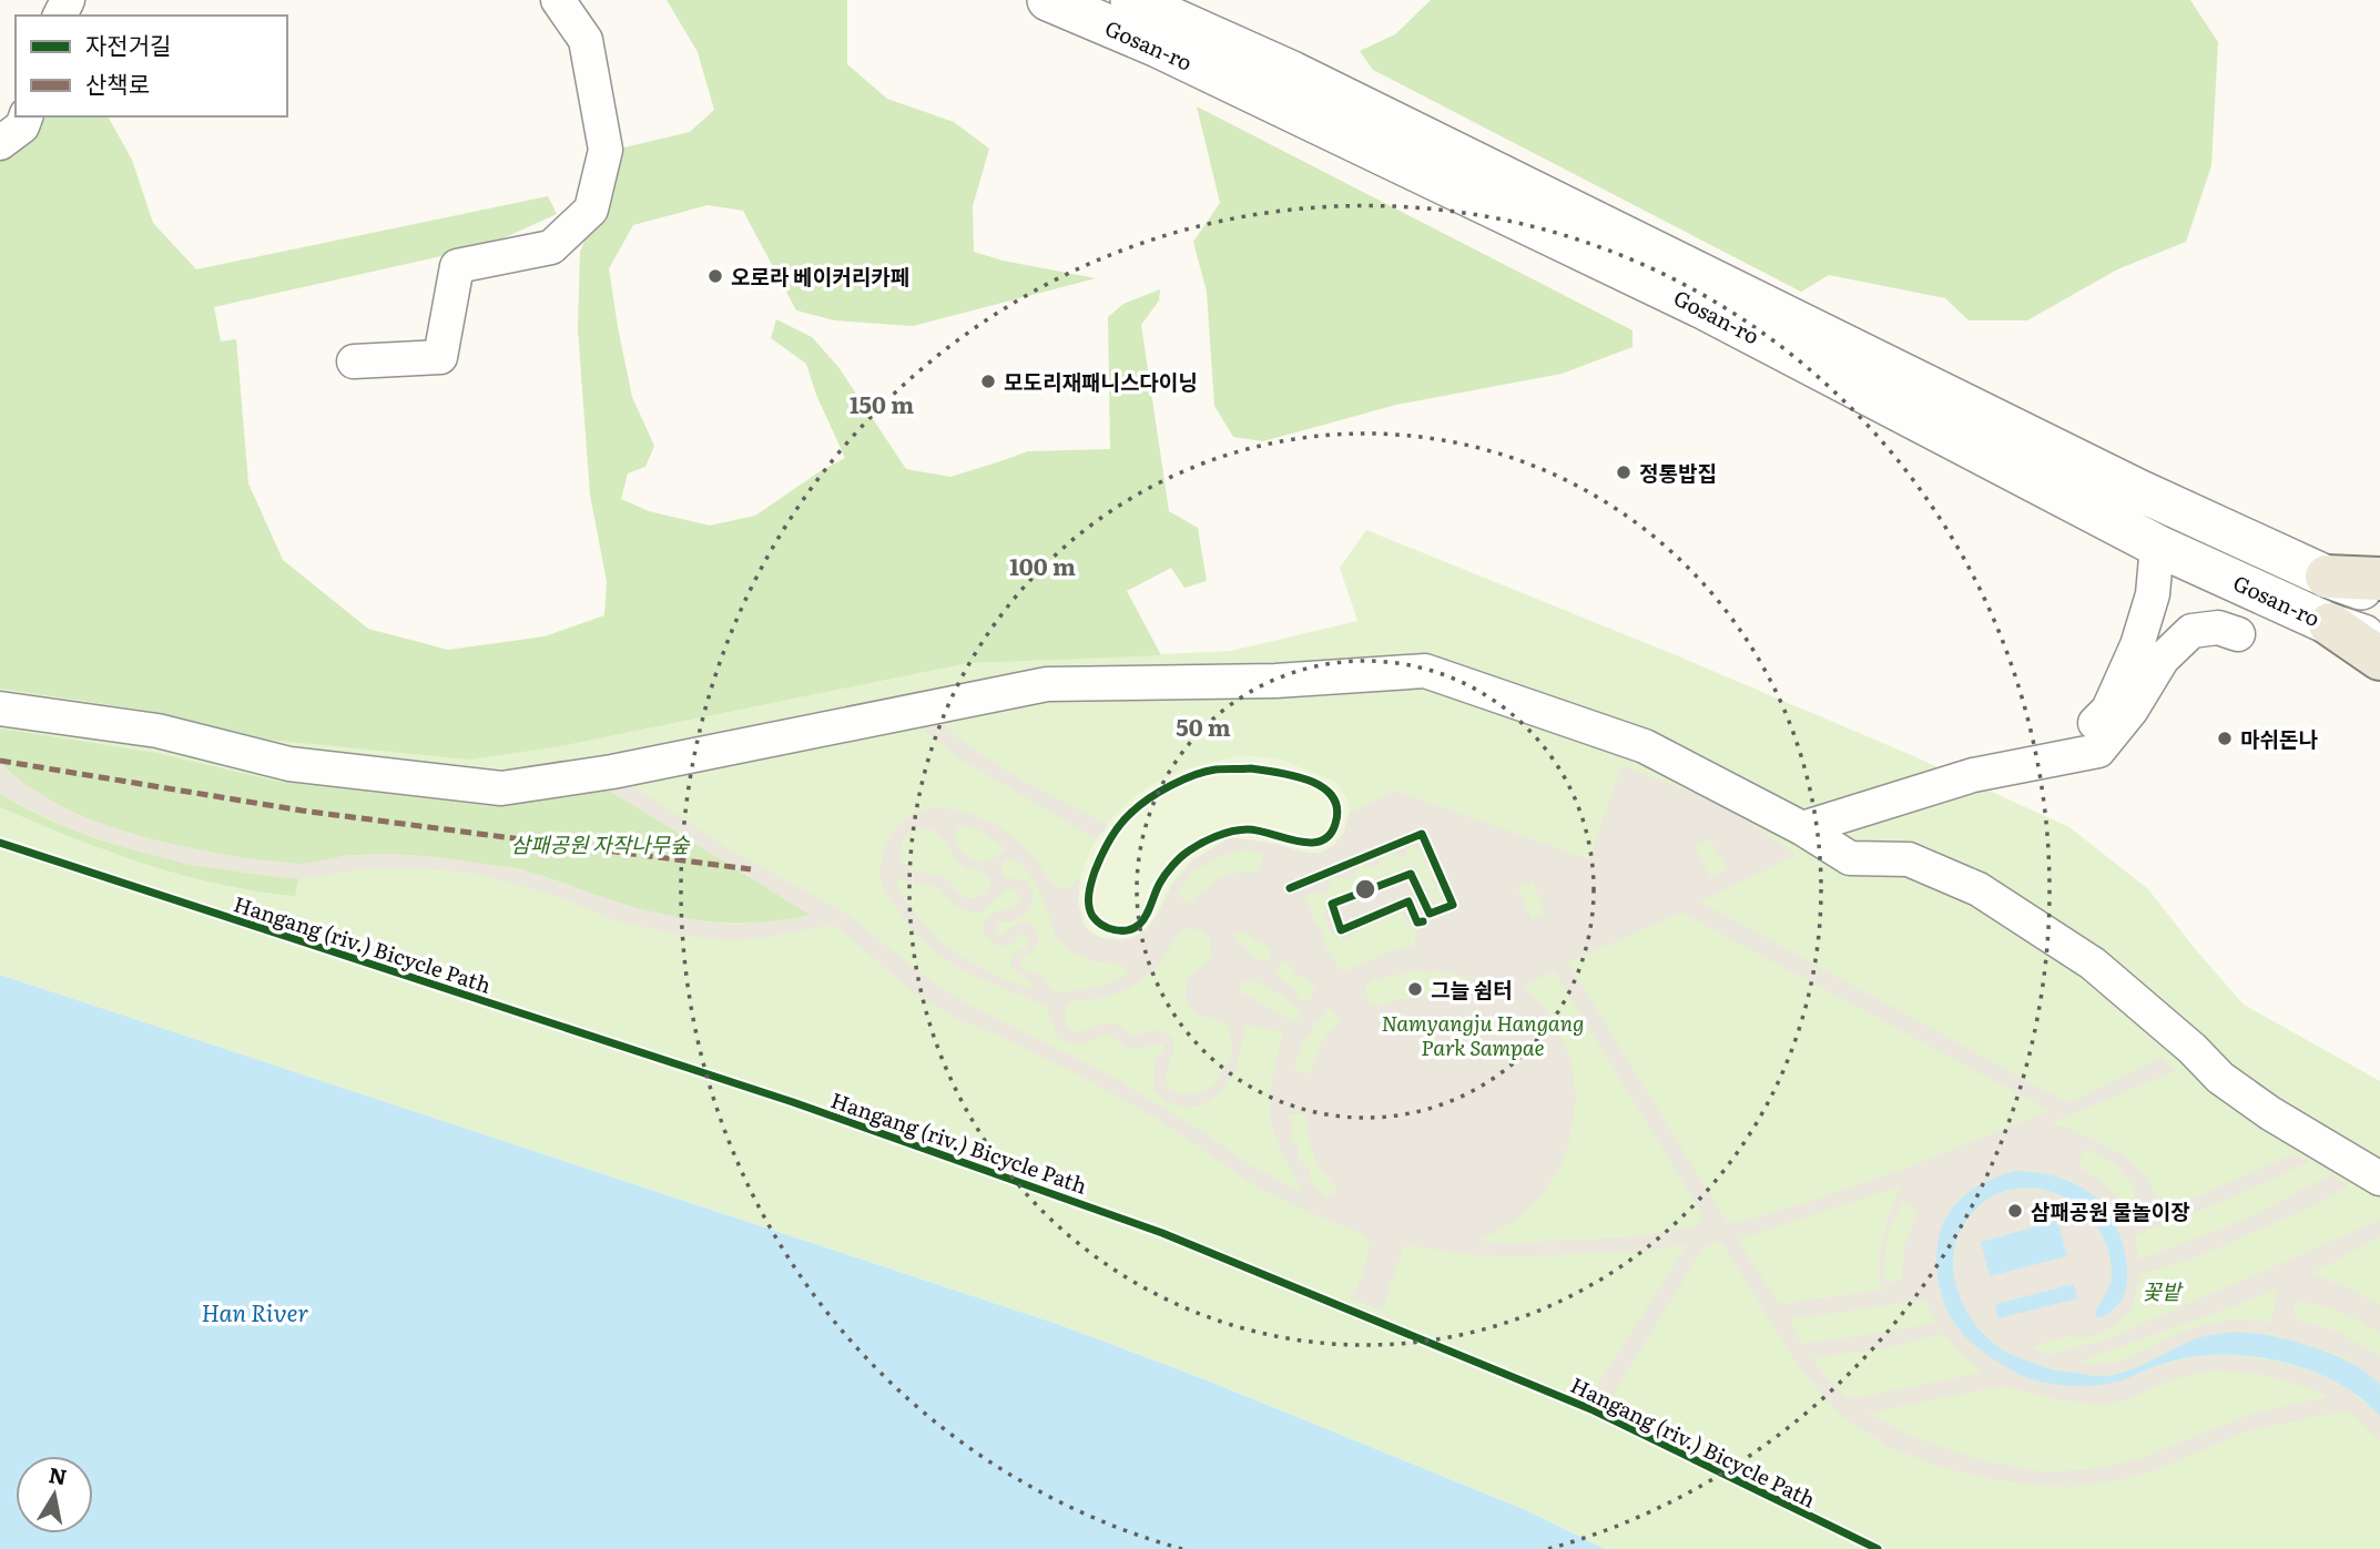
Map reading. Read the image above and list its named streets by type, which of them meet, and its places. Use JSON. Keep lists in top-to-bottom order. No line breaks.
{"streets":{"street":["Gosan-ro"],"cycle path":["Hangang (riv.) Bicycle Path"]},"water":["Han River"],"parks":["삼패공원 자작나무숲","Namyangju Hangang Park Sampae","꽃밭"],"places":["오로라 베이커리카페","모도리재패니스다이닝","정통밥집","마쉬돈나","그늘 쉼터","삼패공원 물놀이장"],"legend":["자전거길","산책로"],"north":"top","rings":["150 m","100 m","50 m"]}
